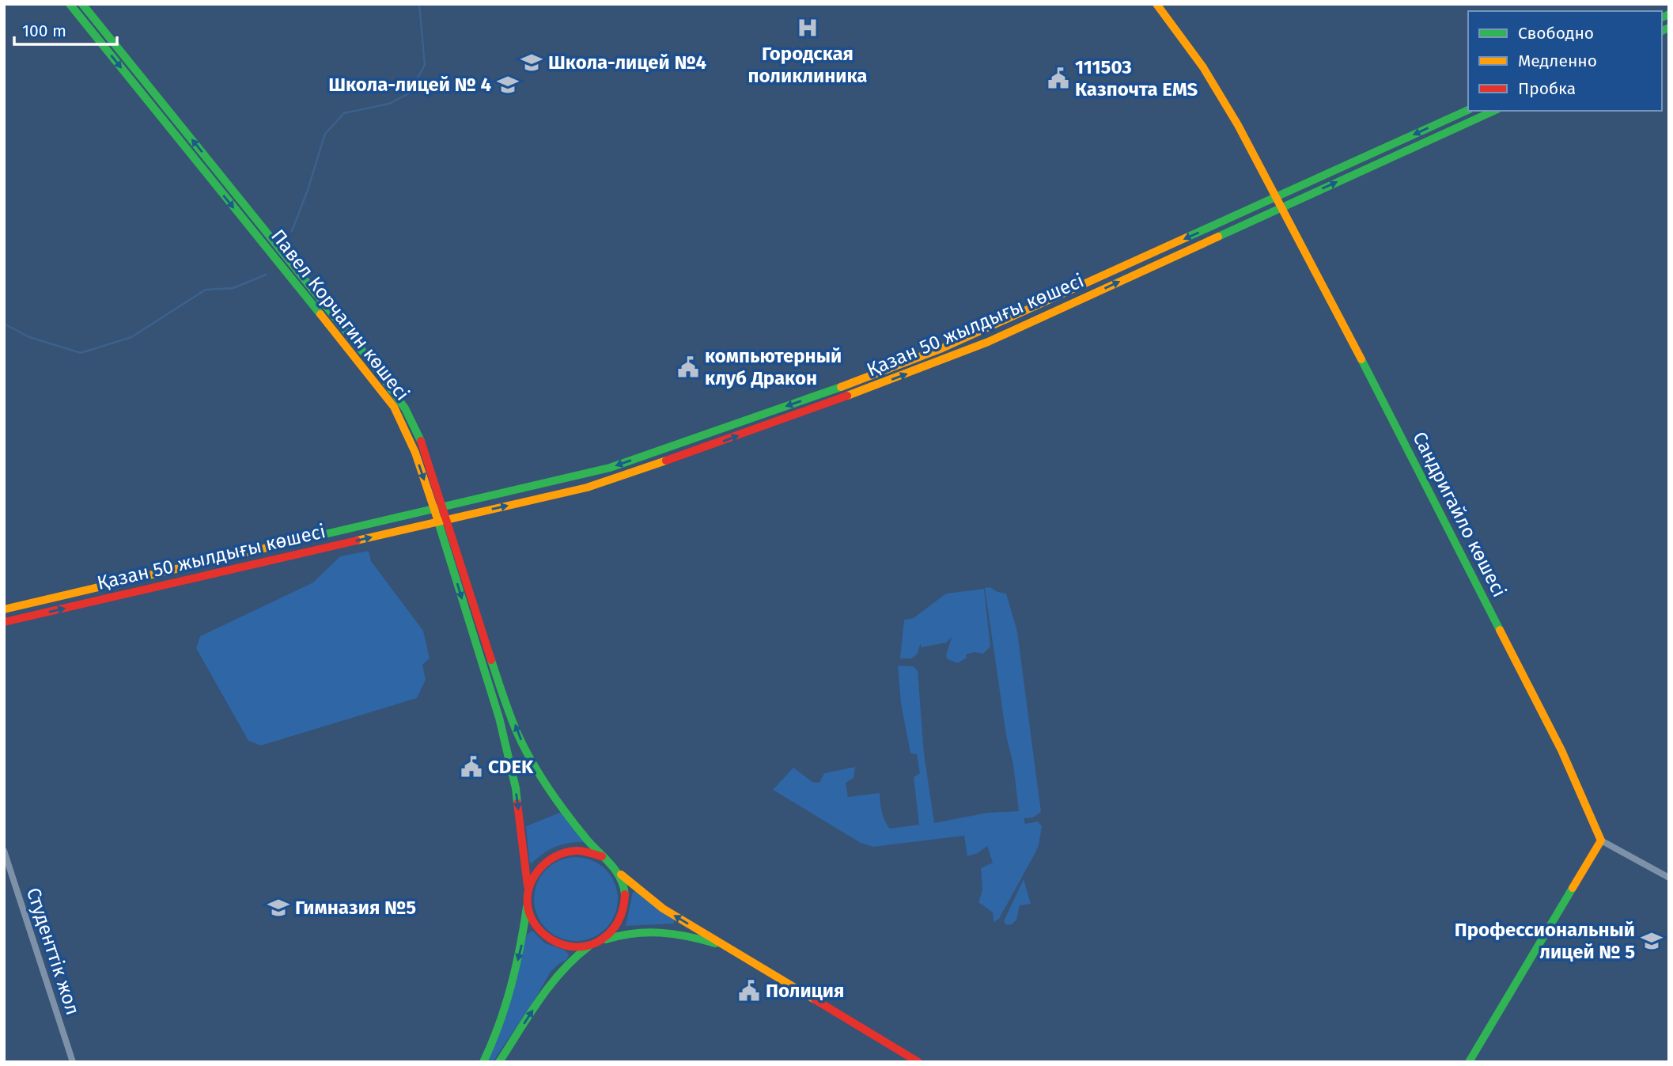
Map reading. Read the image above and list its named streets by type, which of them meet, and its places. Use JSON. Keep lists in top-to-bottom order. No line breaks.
{"streets":{"street":["Павел Корчагин көшесі","Қазан 50 жылдығы көшесі","Сандригайло көшесі","Студенттік жол"]},"crossings":[["Павел Корчагин көшесі","Қазан 50 жылдығы көшесі"],["Қазан 50 жылдығы көшесі","Сандригайло көшесі"]],"places":{"hospital":["Городская поликлиника"],"school or university":["Школа-лицей №4","Школа-лицей № 4","Гимназия №5","Профессиональный лицей № 5"],"public building":["111503 Казпочта EMS","компьютерный клуб Дракон","CDEK","Полиция"]},"legend":["Свободно","Медленно","Пробка"],"scale_bar":"100 m"}
